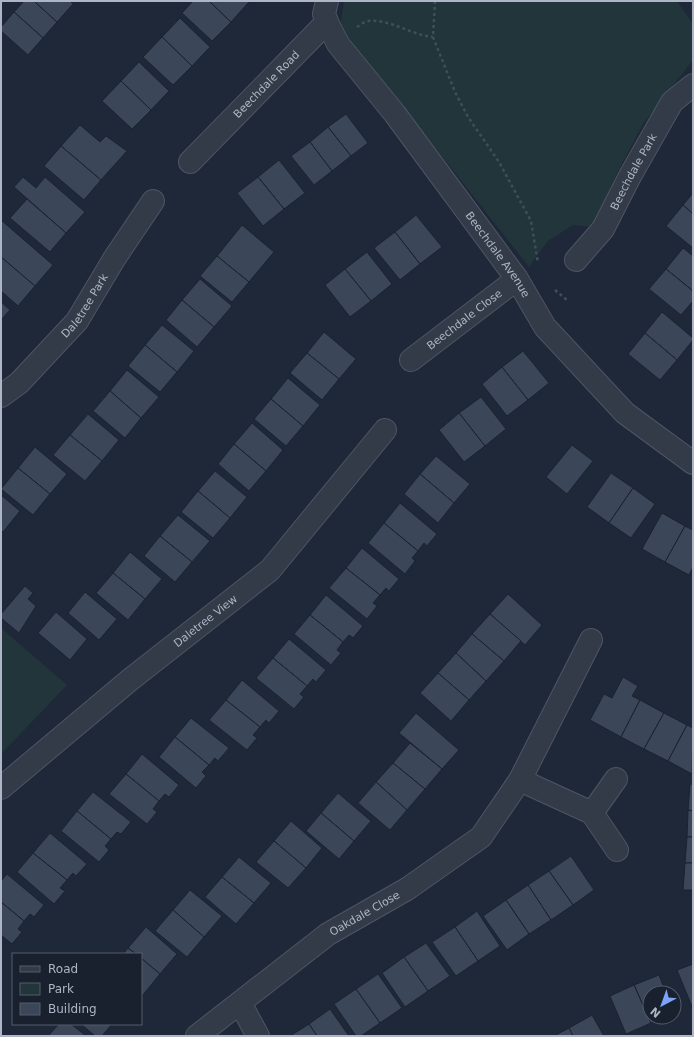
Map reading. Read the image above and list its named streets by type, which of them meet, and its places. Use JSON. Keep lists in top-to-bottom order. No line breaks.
{"streets":{"street":["Beechdale Road","Beechdale Park","Beechdale Avenue","Daletree Park","Beechdale Close","Daletree View","Oakdale Close"]},"crossings":[["Beechdale Road","Beechdale Avenue"],["Beechdale Avenue","Beechdale Close"]],"legend":["Road","Park","Building"],"north":"bottom left"}
